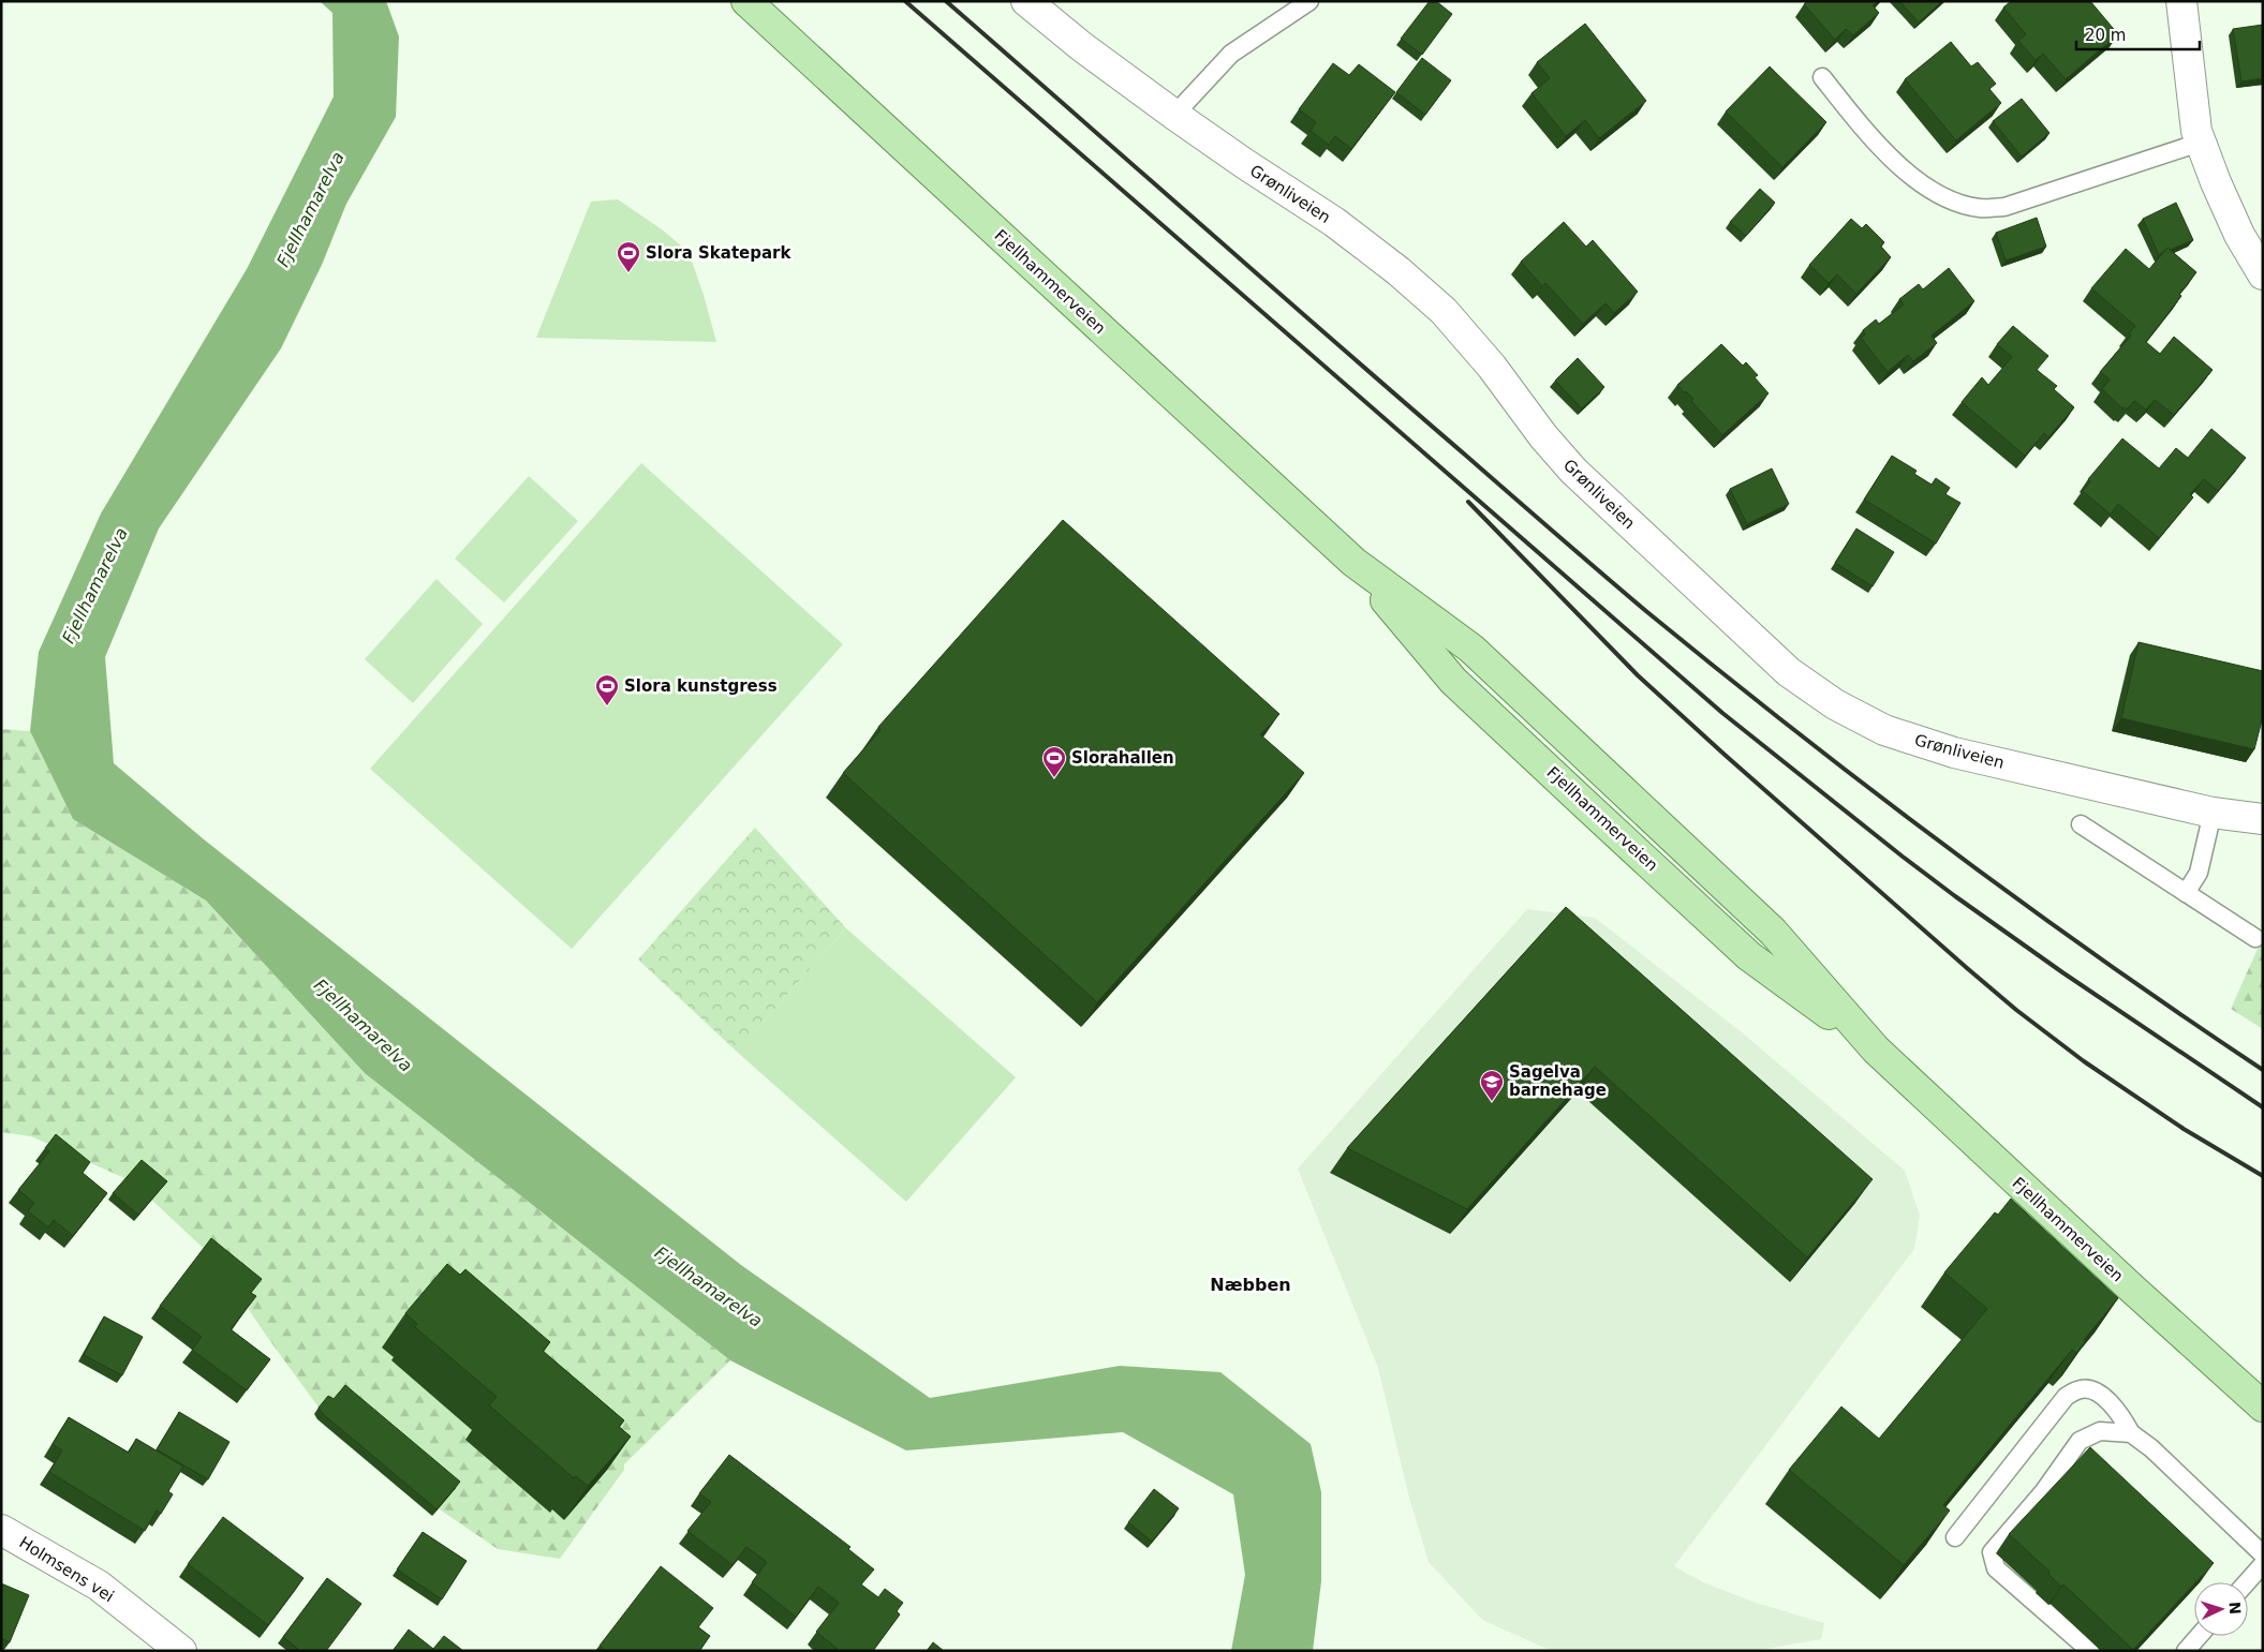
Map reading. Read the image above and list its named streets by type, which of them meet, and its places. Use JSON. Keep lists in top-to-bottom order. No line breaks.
{"streets":{"main road":["Fjellhammerveien"],"street":["Grønliveien","Holmsens vei"]},"districts":["Næbben"],"water":["Fjellhamarelva"],"places":{"sports":["Slora Skatepark","Slora kunstgress","Slorahallen"],"school or university":["Sagelva barnehage"]},"scale_bar":"20 m","north":"right"}
